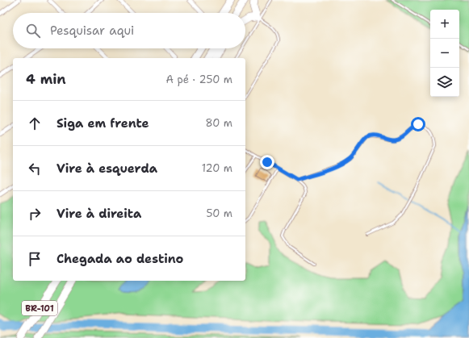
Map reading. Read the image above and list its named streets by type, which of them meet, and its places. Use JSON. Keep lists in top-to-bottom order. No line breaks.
{"streets":{"highway":["BR-101"]},"page":{"map_buttons":["+","−"],"search":"Pesquisar aqui","heading":["4 min","A pé · 250 m"],"list":[["Siga em frente","80 m"],["Vire à esquerda","120 m"],["Vire à direita","50 m"],"Chegada ao destino"]}}
